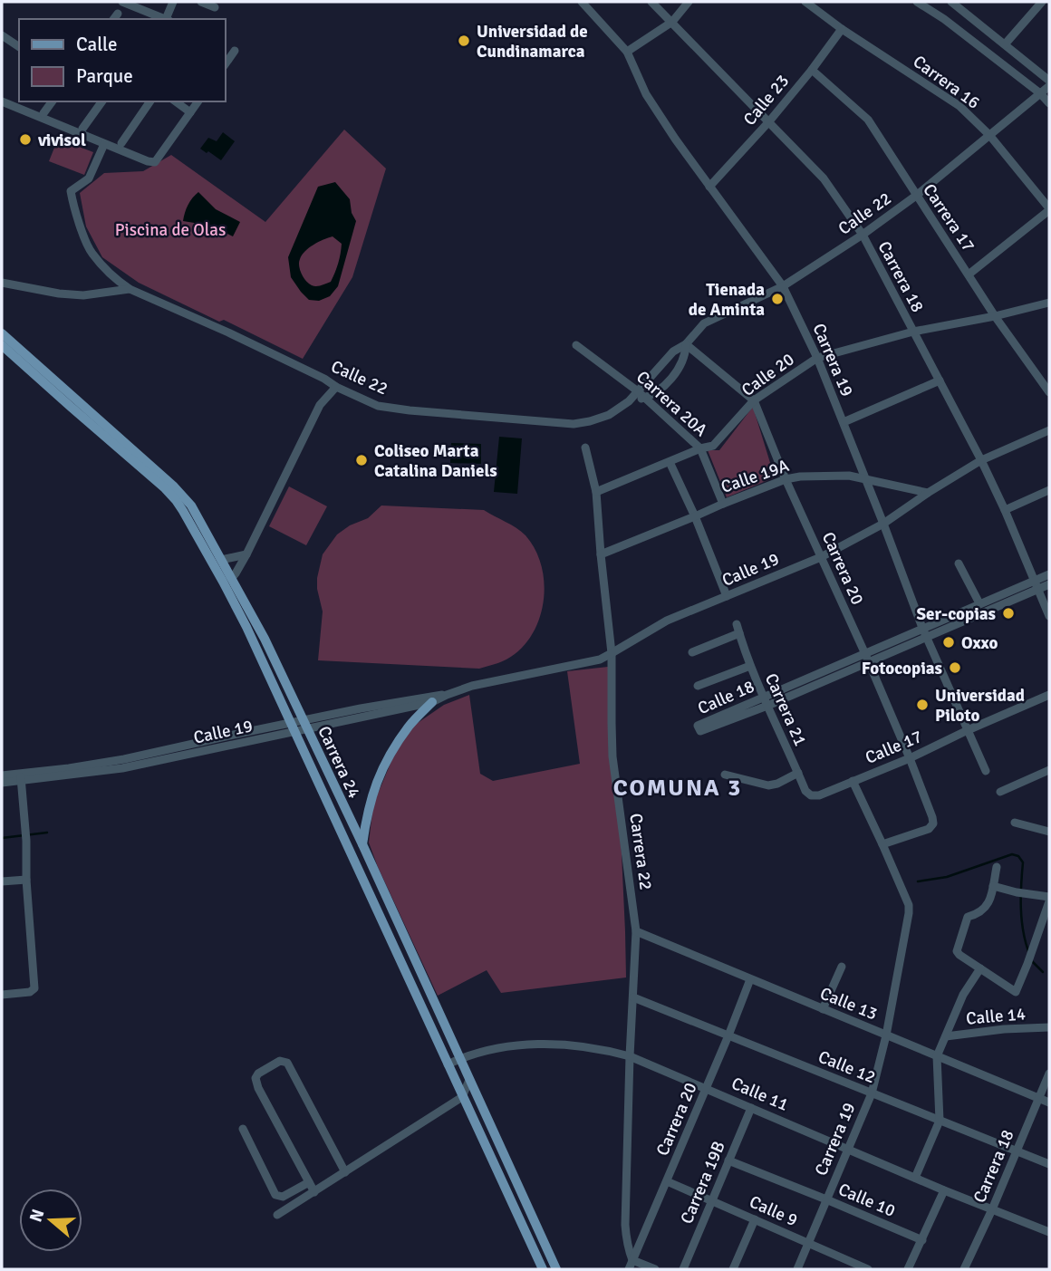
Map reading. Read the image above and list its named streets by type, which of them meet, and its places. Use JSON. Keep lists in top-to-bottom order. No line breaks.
{"streets":{"main road":["Carrera 24"],"street":["Carrera 16","Calle 23","Calle 22","Carrera 17","Carrera 18","Carrera 19","Calle 20","Carrera 20A","Calle 19A","Carrera 20","Calle 19","Calle 18","Carrera 21","Calle 17","Carrera 22","Calle 13","Calle 14","Calle 12","Calle 11","Carrera 19B","Calle 10","Calle 9"]},"crossings":[["Carrera 16","Calle 23"],["Carrera 16","Calle 22"],["Calle 23","Carrera 17"],["Calle 23","Carrera 18"],["Calle 23","Carrera 19"],["Calle 22","Carrera 17"],["Calle 22","Carrera 18"],["Calle 22","Carrera 19"],["Calle 22","Carrera 20A"],["Calle 22","Carrera 20"],["Carrera 17","Calle 20"],["Carrera 18","Calle 20"],["Carrera 18","Calle 19"],["Carrera 18","Calle 18"],["Carrera 18","Calle 13"],["Carrera 18","Calle 12"],["Carrera 18","Calle 11"],["Carrera 19","Calle 20"],["Carrera 19","Calle 19A"],["Carrera 19","Carrera 20"],["Carrera 19","Calle 19"],["Carrera 19","Calle 18"],["Carrera 19","Calle 17"],["Carrera 19","Calle 13"],["Carrera 19","Calle 12"],["Carrera 19","Calle 11"],["Carrera 19","Calle 10"],["Carrera 19","Calle 9"],["Calle 20","Carrera 20A"],["Calle 20","Carrera 20"],["Calle 20","Carrera 22"],["Carrera 20A","Calle 19A"],["Calle 19A","Carrera 20"],["Calle 19A","Calle 19"],["Calle 19A","Carrera 22"],["Carrera 20","Calle 19"],["Carrera 20","Calle 18"],["Carrera 20","Calle 17"],["Carrera 20","Carrera 22"],["Carrera 20","Calle 13"],["Carrera 20","Calle 12"],["Carrera 20","Calle 11"],["Carrera 20","Calle 9"],["Calle 19","Carrera 24"],["Calle 19","Carrera 22"],["Calle 18","Carrera 21"],["Carrera 21","Calle 17"],["Carrera 24","Calle 11"],["Carrera 22","Calle 13"],["Carrera 22","Calle 12"],["Carrera 22","Calle 11"],["Calle 11","Carrera 19B"],["Carrera 19B","Calle 10"],["Carrera 19B","Calle 9"]],"districts":["COMUNA 3"],"parks":["Piscina de Olas"],"places":["Universidad de Cundinamarca","vivisol","Tienada de Aminta","Coliseo Marta Catalina Daniels","Ser-copias","Oxxo","Fotocopias","Universidad Piloto"],"legend":["Calle","Parque"],"north":"left"}
